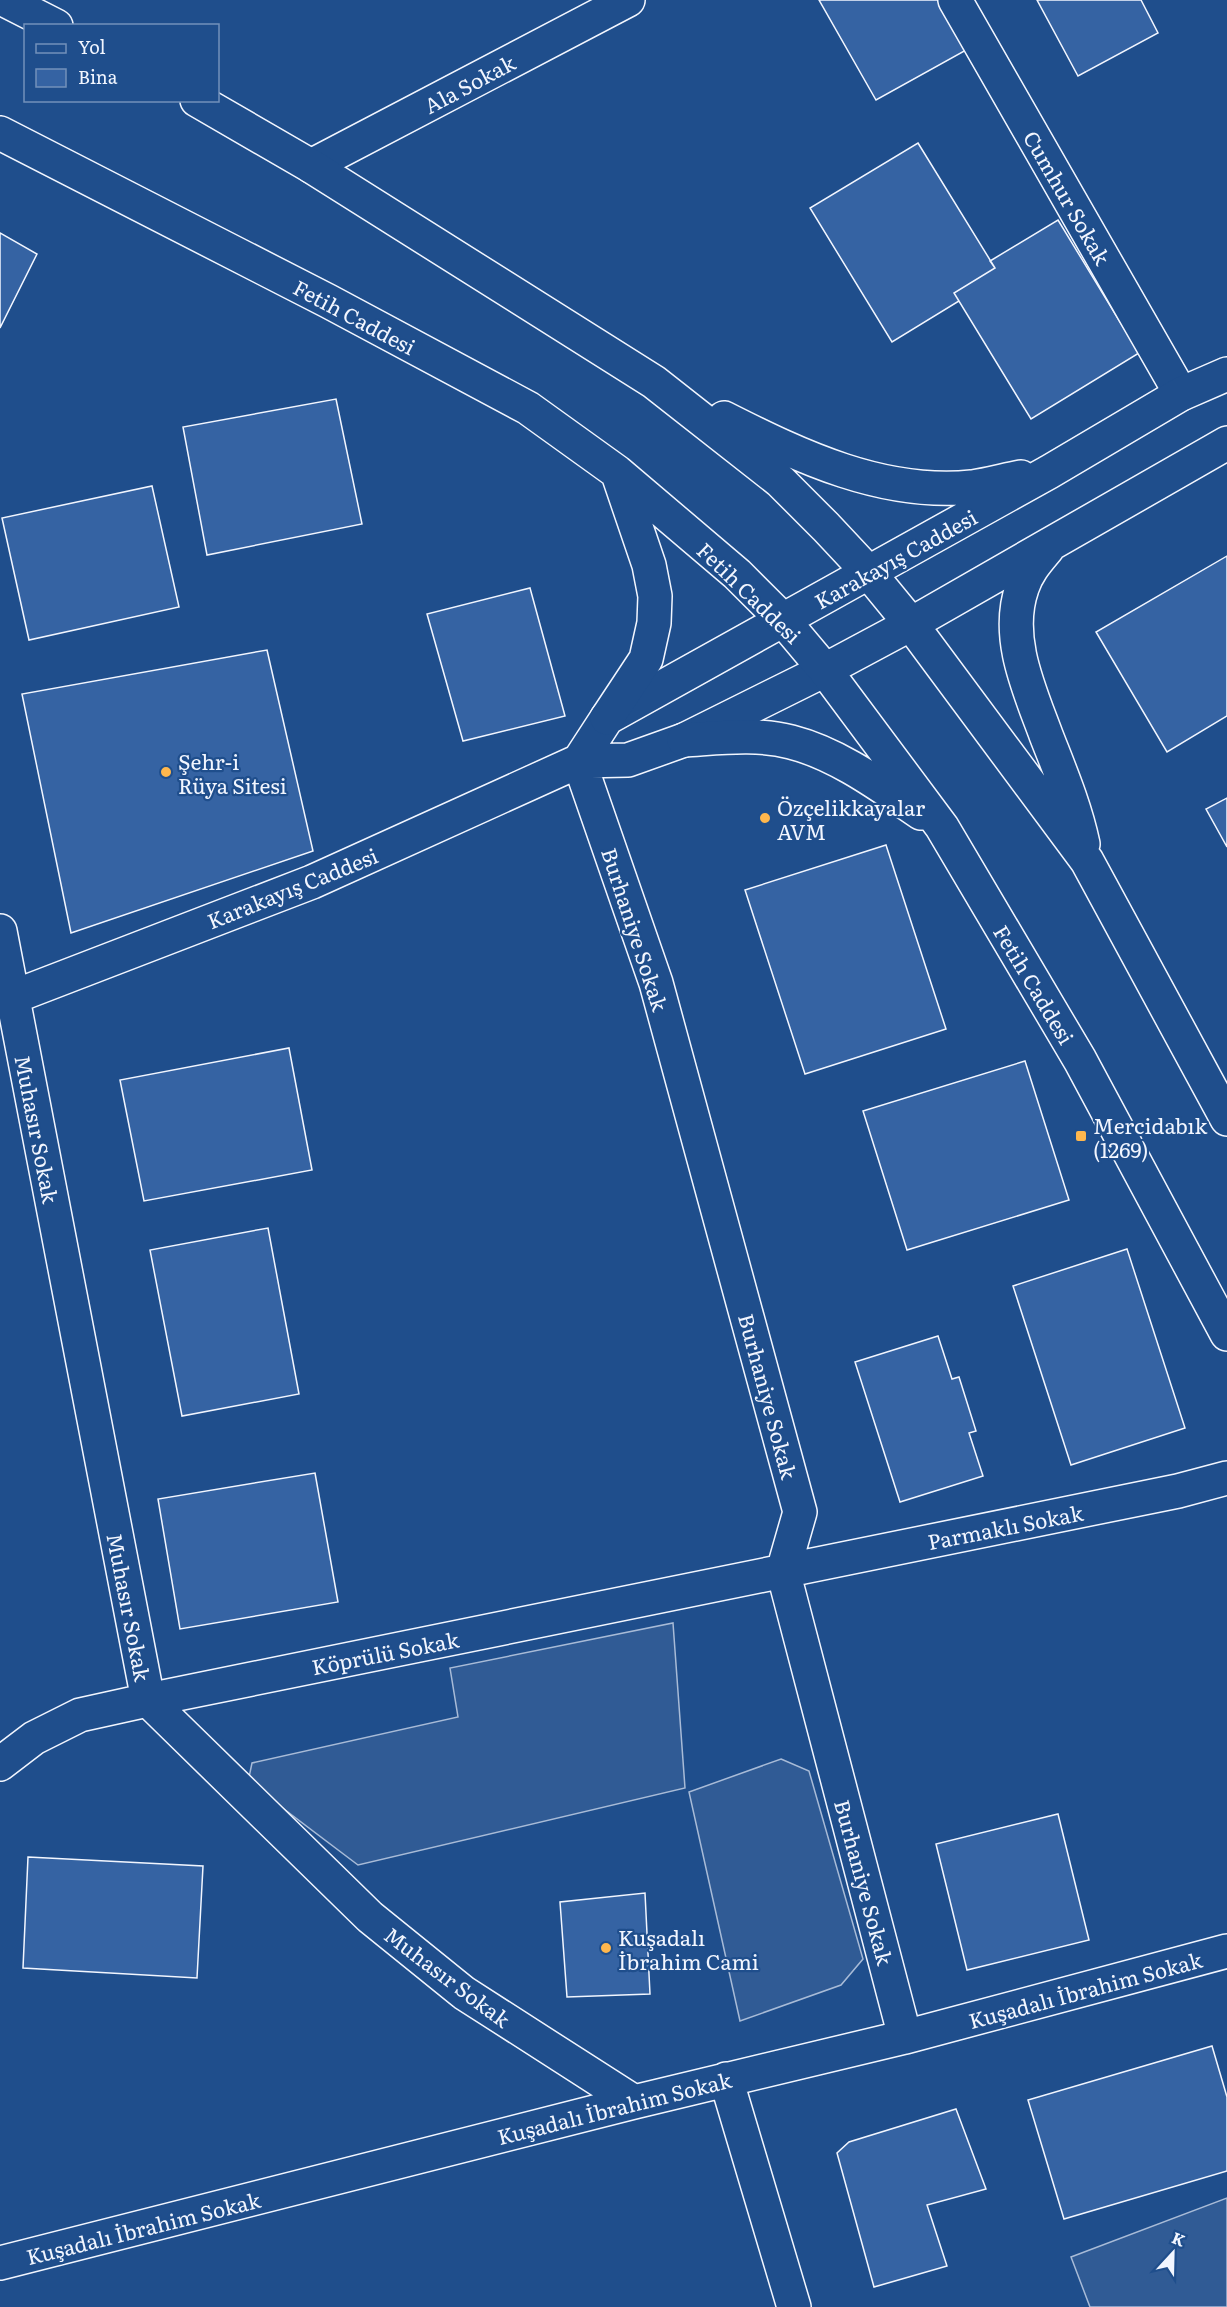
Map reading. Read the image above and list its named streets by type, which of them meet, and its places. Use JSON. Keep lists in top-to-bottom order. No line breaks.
{"streets":{"street":["Ala Sokak","Cumhur Sokak","Fetih Caddesi","Karakayış Caddesi","Burhaniye Sokak","Muhasır Sokak","Parmaklı Sokak","Köprülü Sokak","Kuşadalı İbrahim Sokak"]},"crossings":[["Cumhur Sokak","Karakayış Caddesi"],["Fetih Caddesi","Karakayış Caddesi"],["Karakayış Caddesi","Burhaniye Sokak"],["Karakayış Caddesi","Muhasır Sokak"],["Burhaniye Sokak","Parmaklı Sokak"],["Burhaniye Sokak","Köprülü Sokak"],["Burhaniye Sokak","Kuşadalı İbrahim Sokak"],["Muhasır Sokak","Köprülü Sokak"],["Muhasır Sokak","Kuşadalı İbrahim Sokak"],["Parmaklı Sokak","Köprülü Sokak"]],"places":{"other":["Şehr-i Rüya Sitesi","Özçelikkayalar AVM","Kuşadalı İbrahim Cami"],"transit":["Mercidabık (1269)"]},"legend":["Yol","Bina"],"north":"top"}
